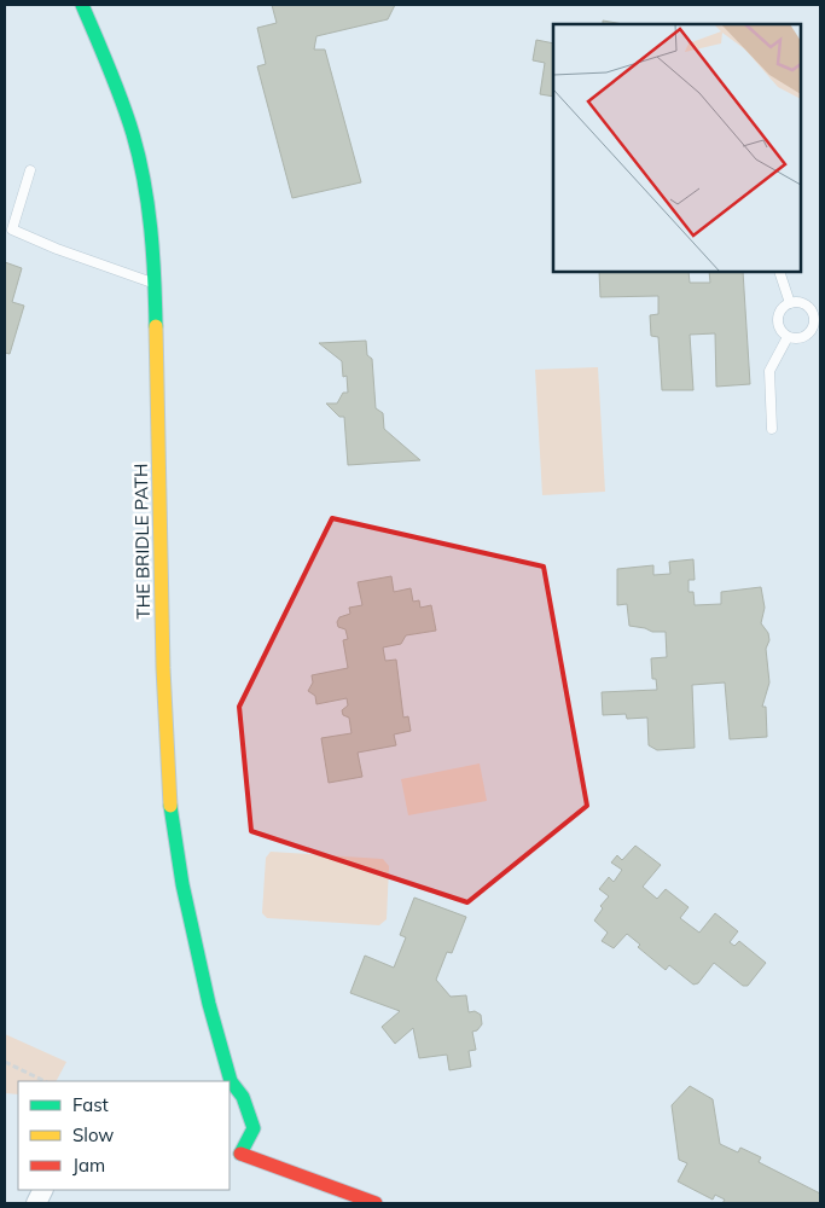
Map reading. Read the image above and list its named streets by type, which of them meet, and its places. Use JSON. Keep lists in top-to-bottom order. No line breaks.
{"streets":{"street":["THE BRIDLE PATH"]},"legend":["Fast","Slow","Jam"]}
